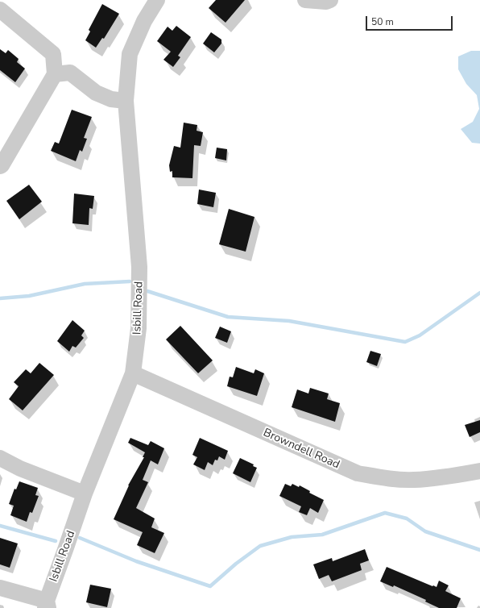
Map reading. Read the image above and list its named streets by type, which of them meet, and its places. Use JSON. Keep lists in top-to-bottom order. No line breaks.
{"streets":{"street":["Isbill Road","Browndell Road"]},"crossings":[["Isbill Road","Browndell Road"]],"scale_bar":"50 m"}
